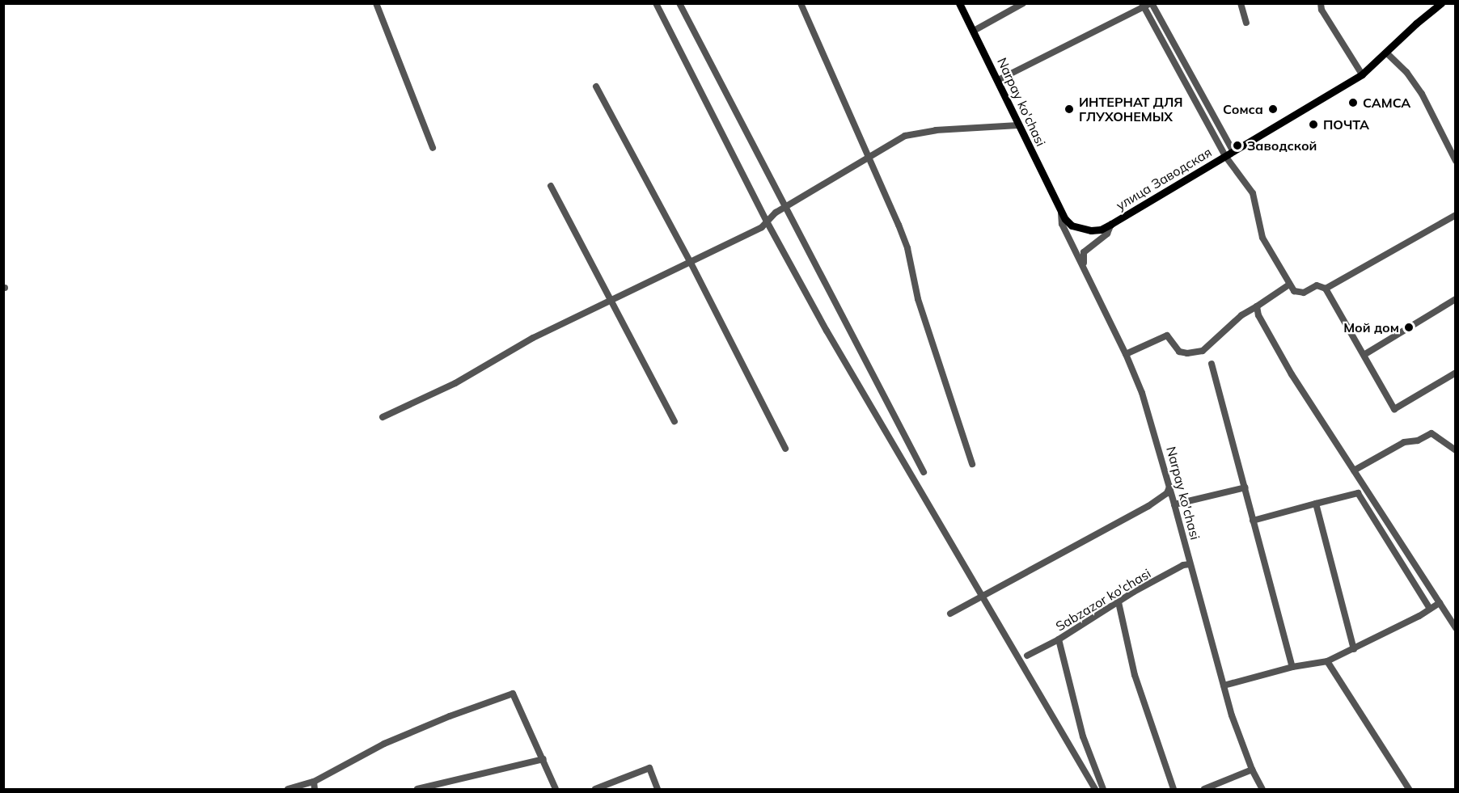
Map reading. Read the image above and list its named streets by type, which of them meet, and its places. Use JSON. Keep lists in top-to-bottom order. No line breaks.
{"streets":{"main road":["Narpay ko'chasi","улица Заводская"],"street":["Sabzazor ko'chasi"]},"crossings":[["Narpay ko'chasi","улица Заводская"],["Narpay ko'chasi","Sabzazor ko'chasi"]],"places":["САМСА","ИНТЕРНАТ ДЛЯ ГЛУХОНЕМЫХ","Сомса","ПОЧТА","Заводской","Мой дом"]}
